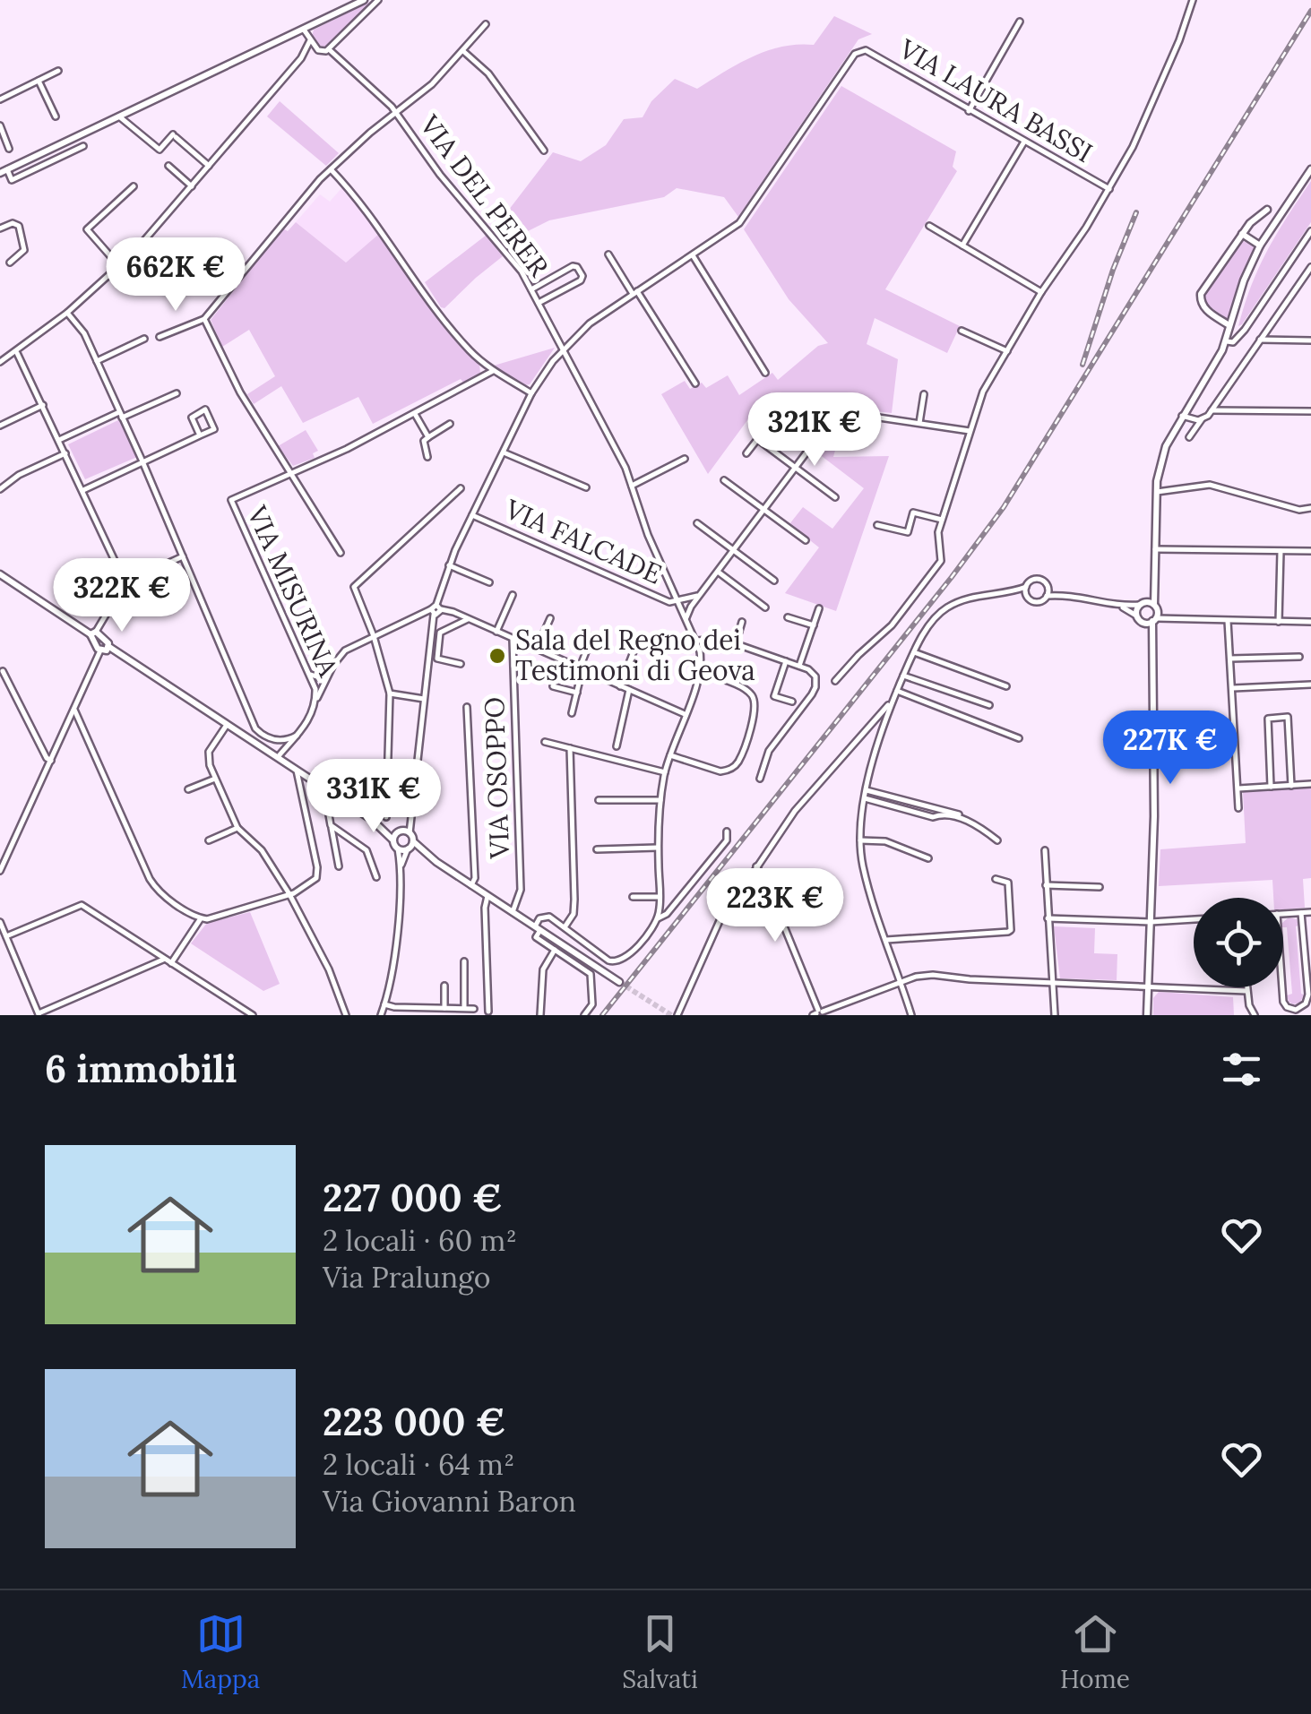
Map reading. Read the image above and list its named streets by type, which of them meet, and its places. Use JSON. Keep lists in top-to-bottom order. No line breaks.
{"streets":{"street":["VIA LAURA BASSI","VIA DEL PERER","VIA FALCADE","VIA MISURINA","VIA OSOPPO"]},"crossings":[["VIA DEL PERER","VIA FALCADE"]],"places":["Sala del Regno dei Testimoni di Geova"],"page":{"price":["662K €","321K €","322K €","227K €","331K €","223K €"],"heading":"6 immobili","list":[{"name":"227 000 €","note":"2 locali · 60 m² · Via Pralungo"},{"name":"223 000 €","note":"2 locali · 64 m² · Via Giovanni Baron"}],"tabs":["Mappa","Salvati","Home"]}}
